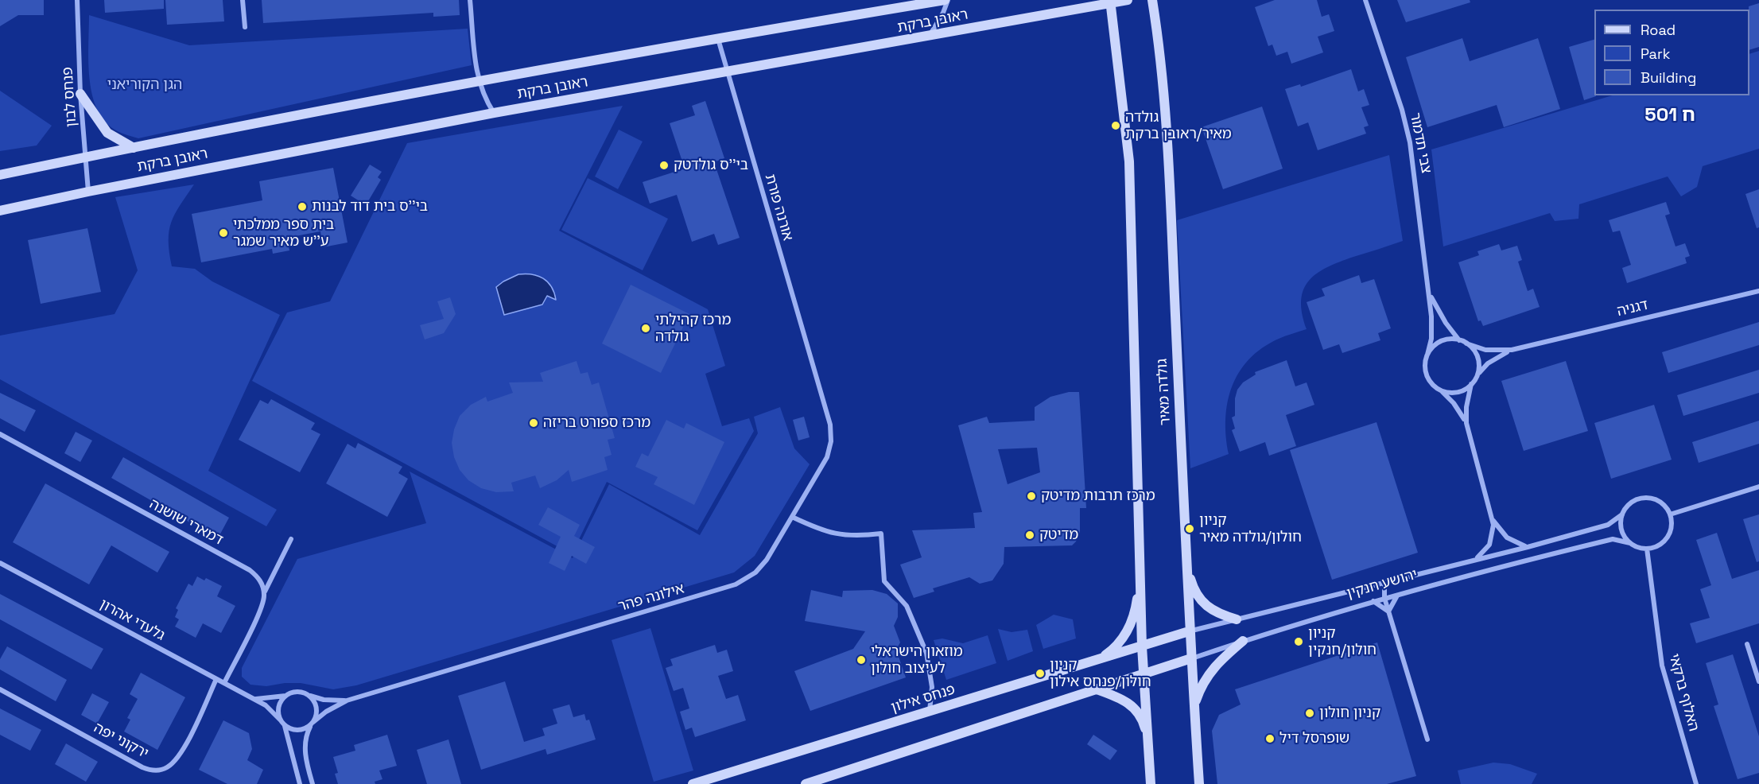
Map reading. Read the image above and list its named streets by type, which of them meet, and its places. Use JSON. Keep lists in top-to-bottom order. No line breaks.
{"streets":{"street":["ראובן ברקת","פנחס לבון","צבי תדמור","אורנה פורת","דגניה","גולדה מאיר","דמארי שושנה","יהושע חנקין","אילונה פהר","גלעדי אהרון","האלוף ברקאי","פנחס אילון","ירקוני יפה"]},"crossings":[["ראובן ברקת","פנחס לבון"],["ראובן ברקת","אורנה פורת"],["ראובן ברקת","גולדה מאיר"],["צבי תדמור","דגניה"],["אורנה פורת","אילונה פהר"],["גולדה מאיר","יהושע חנקין"],["גולדה מאיר","פנחס אילון"],["יהושע חנקין","האלוף ברקאי"],["יהושע חנקין","פנחס אילון"],["אילונה פהר","גלעדי אהרון"],["גלעדי אהרון","ירקוני יפה"]],"districts":["ח 501"],"parks":["הגן הקוריאני"],"places":["גולדה מאיר/ראובן ברקת","בי''ס גולדטק","בי''ס בית דוד לבנות","בית ספר ממלכתי ע’’ש מאיר שמגר","מרכז קהילתי גולדה","מרכז ספורט בריזה","מרכז תרבות מדיטק","קניון חולון/גולדה מאיר","מדיטק","קניון חולון/חנקין","מוזאון הישראלי לעיצוב חולון","קניון חולון/פנחס אילון","קניון חולון","שופרסל דיל"],"legend":["Road","Park","Building"]}
